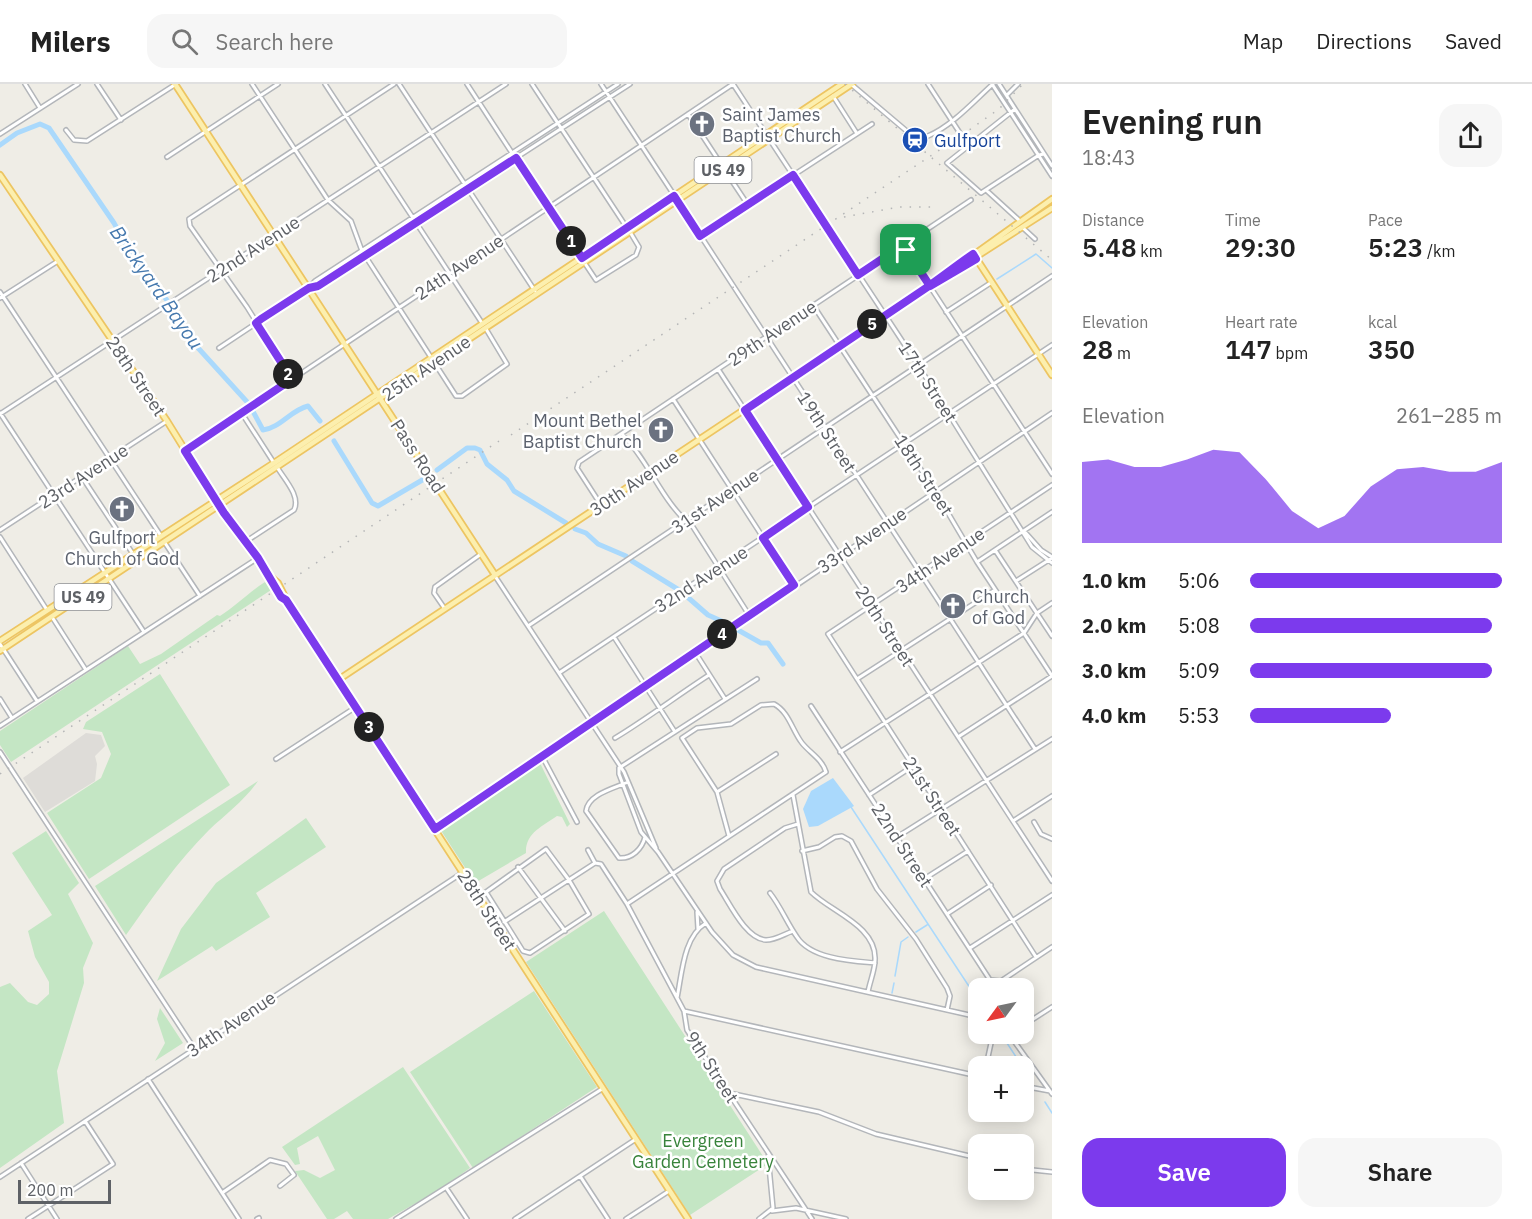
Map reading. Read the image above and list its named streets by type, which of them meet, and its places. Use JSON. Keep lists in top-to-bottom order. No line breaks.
{"streets":{"main road":["US 49","25th Avenue","28th Street","Pass Road","30th Avenue"],"street":["22nd Avenue","24th Avenue","29th Avenue","17th Street","19th Street","18th Street","23rd Avenue","31st Avenue","33rd Avenue","34th Avenue","32nd Avenue","20th Street","21st Street","22nd Street","9th Street"]},"crossings":[["22nd Avenue","28th Street"],["22nd Avenue","Pass Road"],["24th Avenue","28th Street"],["24th Avenue","17th Street"],["24th Avenue","19th Street"],["24th Avenue","Pass Road"],["29th Avenue","17th Street"],["29th Avenue","19th Street"],["29th Avenue","18th Street"],["29th Avenue","30th Avenue"],["29th Avenue","20th Street"],["25th Avenue","28th Street"],["25th Avenue","17th Street"],["25th Avenue","19th Street"],["25th Avenue","Pass Road"],["28th Street","23rd Avenue"],["28th Street","30th Avenue"],["28th Street","33rd Avenue"],["28th Street","34th Avenue"],["17th Street","30th Avenue"],["17th Street","31st Avenue"],["17th Street","33rd Avenue"],["17th Street","34th Avenue"],["17th Street","32nd Avenue"],["19th Street","30th Avenue"],["19th Street","31st Avenue"],["19th Street","33rd Avenue"],["19th Street","34th Avenue"],["19th Street","32nd Avenue"],["Pass Road","30th Avenue"],["Pass Road","31st Avenue"],["Pass Road","33rd Avenue"],["Pass Road","32nd Avenue"],["18th Street","30th Avenue"],["18th Street","31st Avenue"],["18th Street","33rd Avenue"],["18th Street","34th Avenue"],["18th Street","32nd Avenue"],["30th Avenue","20th Street"],["31st Avenue","20th Street"],["33rd Avenue","20th Street"],["34th Avenue","20th Street"],["34th Avenue","21st Street"],["32nd Avenue","20th Street"],["21st Street","22nd Street"]],"water":["Brickyard Bayou"],"parks":["Evergreen Garden Cemetery"],"places":{"church":["Saint James Baptist Church","Mount Bethel Baptist Church","Gulfport Church of God","Church of God"],"station":["Gulfport"]},"scale_bar":"200 m","north":"bottom left","page":{"header":"Milers","search":"Search here","nav":["Map","Directions","Saved"],"heading":["Evening run","18:43"],"stats":[["Distance","5.48 km"],["Time","29:30"],["Pace","5:23 /km"],["Elevation","28 m"],["Heart rate","147 bpm"],["kcal","350"]],"pins":["1","5","2","4","3"],"chart":["Elevation","261–285 m"],"list":[{"name":"1.0 km","note":"5:06"},{"name":"2.0 km","note":"5:08"},{"name":"3.0 km","note":"5:09"},{"name":"4.0 km","note":"5:53"}],"map_buttons":["+","−"],"buttons":["Save","Share"],"scale":"200 m"}}
